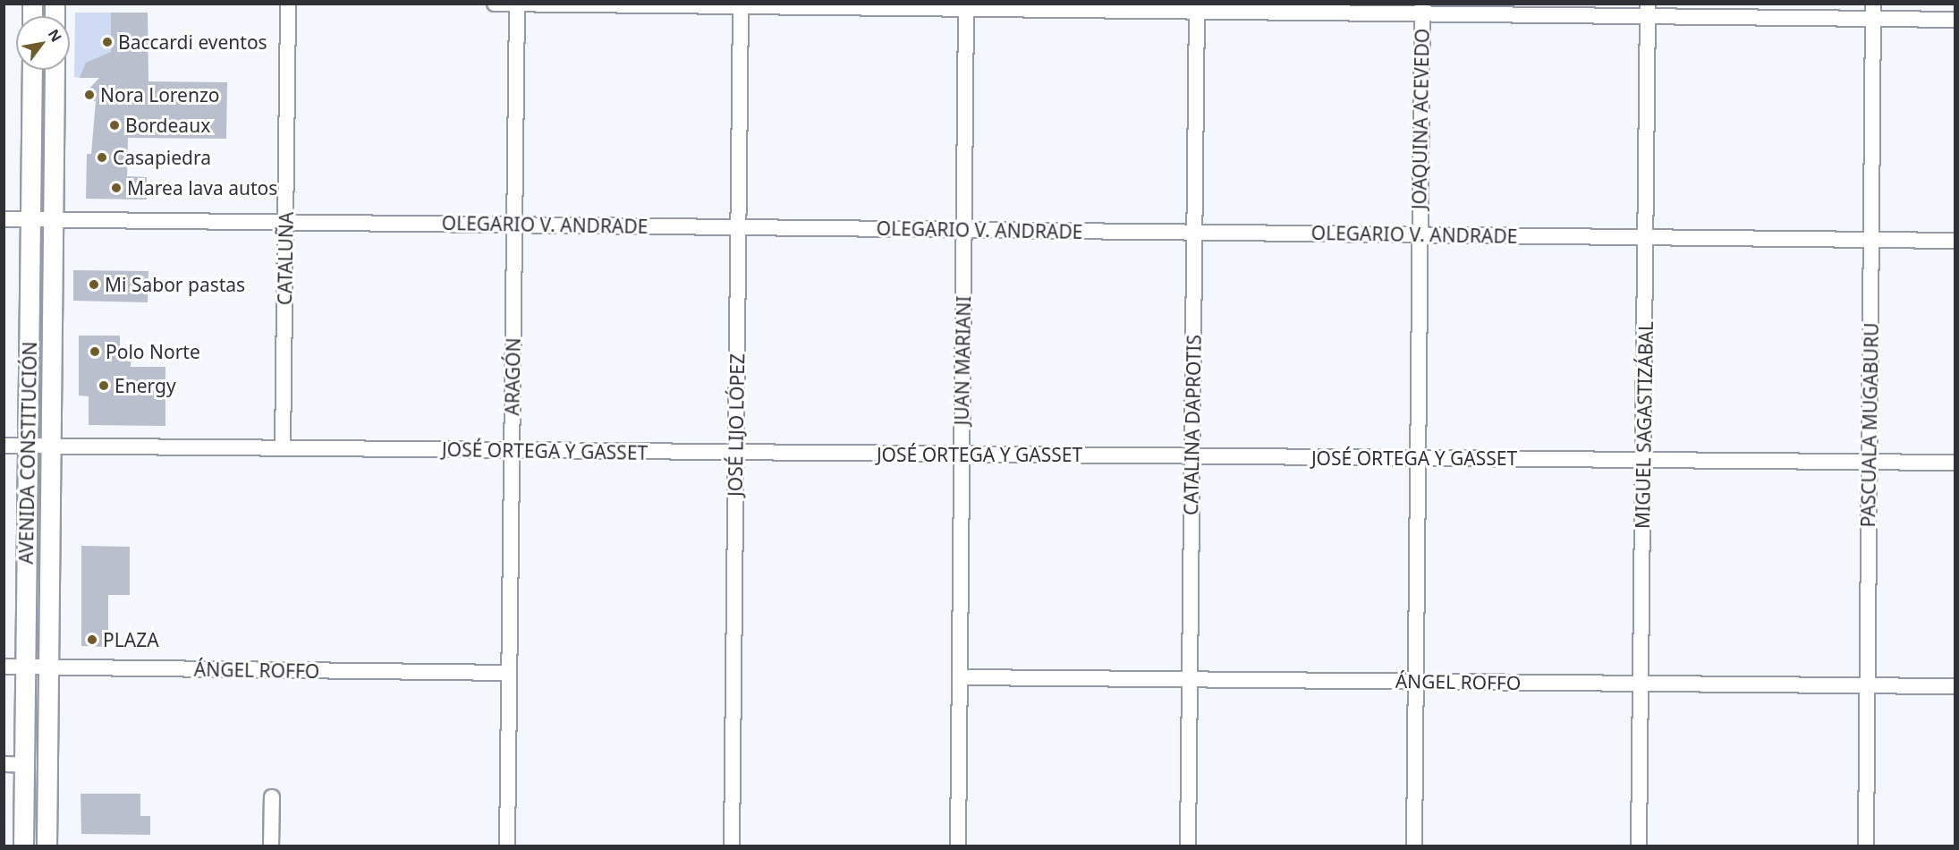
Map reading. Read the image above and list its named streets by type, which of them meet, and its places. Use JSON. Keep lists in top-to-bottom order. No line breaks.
{"streets":{"main road":["AVENIDA CONSTITUCIÓN"],"street":["JOAQUINA ACEVEDO","OLEGARIO V. ANDRADE","CATALUÑA","JUAN MARIANI","ARAGÓN","JOSÉ LIJO LÓPEZ","CATALINA DAPROTIS","MIGUEL SAGASTIZÁBAL","PASCUALA MUGABURU","JOSÉ ORTEGA Y GASSET","ÁNGEL ROFFO"]},"crossings":[["JOAQUINA ACEVEDO","OLEGARIO V. ANDRADE"],["JOAQUINA ACEVEDO","JOSÉ ORTEGA Y GASSET"],["JOAQUINA ACEVEDO","ÁNGEL ROFFO"],["OLEGARIO V. ANDRADE","CATALUÑA"],["OLEGARIO V. ANDRADE","JUAN MARIANI"],["OLEGARIO V. ANDRADE","ARAGÓN"],["OLEGARIO V. ANDRADE","JOSÉ LIJO LÓPEZ"],["OLEGARIO V. ANDRADE","CATALINA DAPROTIS"],["OLEGARIO V. ANDRADE","MIGUEL SAGASTIZÁBAL"],["OLEGARIO V. ANDRADE","PASCUALA MUGABURU"],["OLEGARIO V. ANDRADE","AVENIDA CONSTITUCIÓN"],["CATALUÑA","JOSÉ ORTEGA Y GASSET"],["JUAN MARIANI","JOSÉ ORTEGA Y GASSET"],["JUAN MARIANI","ÁNGEL ROFFO"],["ARAGÓN","JOSÉ ORTEGA Y GASSET"],["ARAGÓN","ÁNGEL ROFFO"],["JOSÉ LIJO LÓPEZ","JOSÉ ORTEGA Y GASSET"],["CATALINA DAPROTIS","JOSÉ ORTEGA Y GASSET"],["CATALINA DAPROTIS","ÁNGEL ROFFO"],["MIGUEL SAGASTIZÁBAL","JOSÉ ORTEGA Y GASSET"],["MIGUEL SAGASTIZÁBAL","ÁNGEL ROFFO"],["PASCUALA MUGABURU","JOSÉ ORTEGA Y GASSET"],["PASCUALA MUGABURU","ÁNGEL ROFFO"],["JOSÉ ORTEGA Y GASSET","AVENIDA CONSTITUCIÓN"],["AVENIDA CONSTITUCIÓN","ÁNGEL ROFFO"]],"places":["Baccardi eventos","Nora Lorenzo","Bordeaux","Casapiedra","Marea lava autos","Mi Sabor pastas","Polo Norte","Energy","PLAZA"],"north":"top right"}
